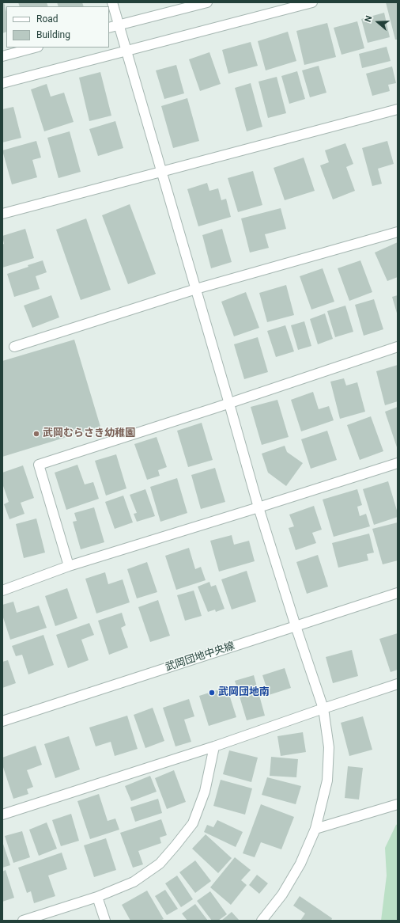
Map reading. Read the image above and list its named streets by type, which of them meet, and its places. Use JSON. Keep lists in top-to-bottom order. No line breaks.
{"streets":{"street":["武岡団地中央線"]},"places":["武岡むらさき幼稚園","武岡団地南"],"legend":["Road","Building"],"north":"left"}
